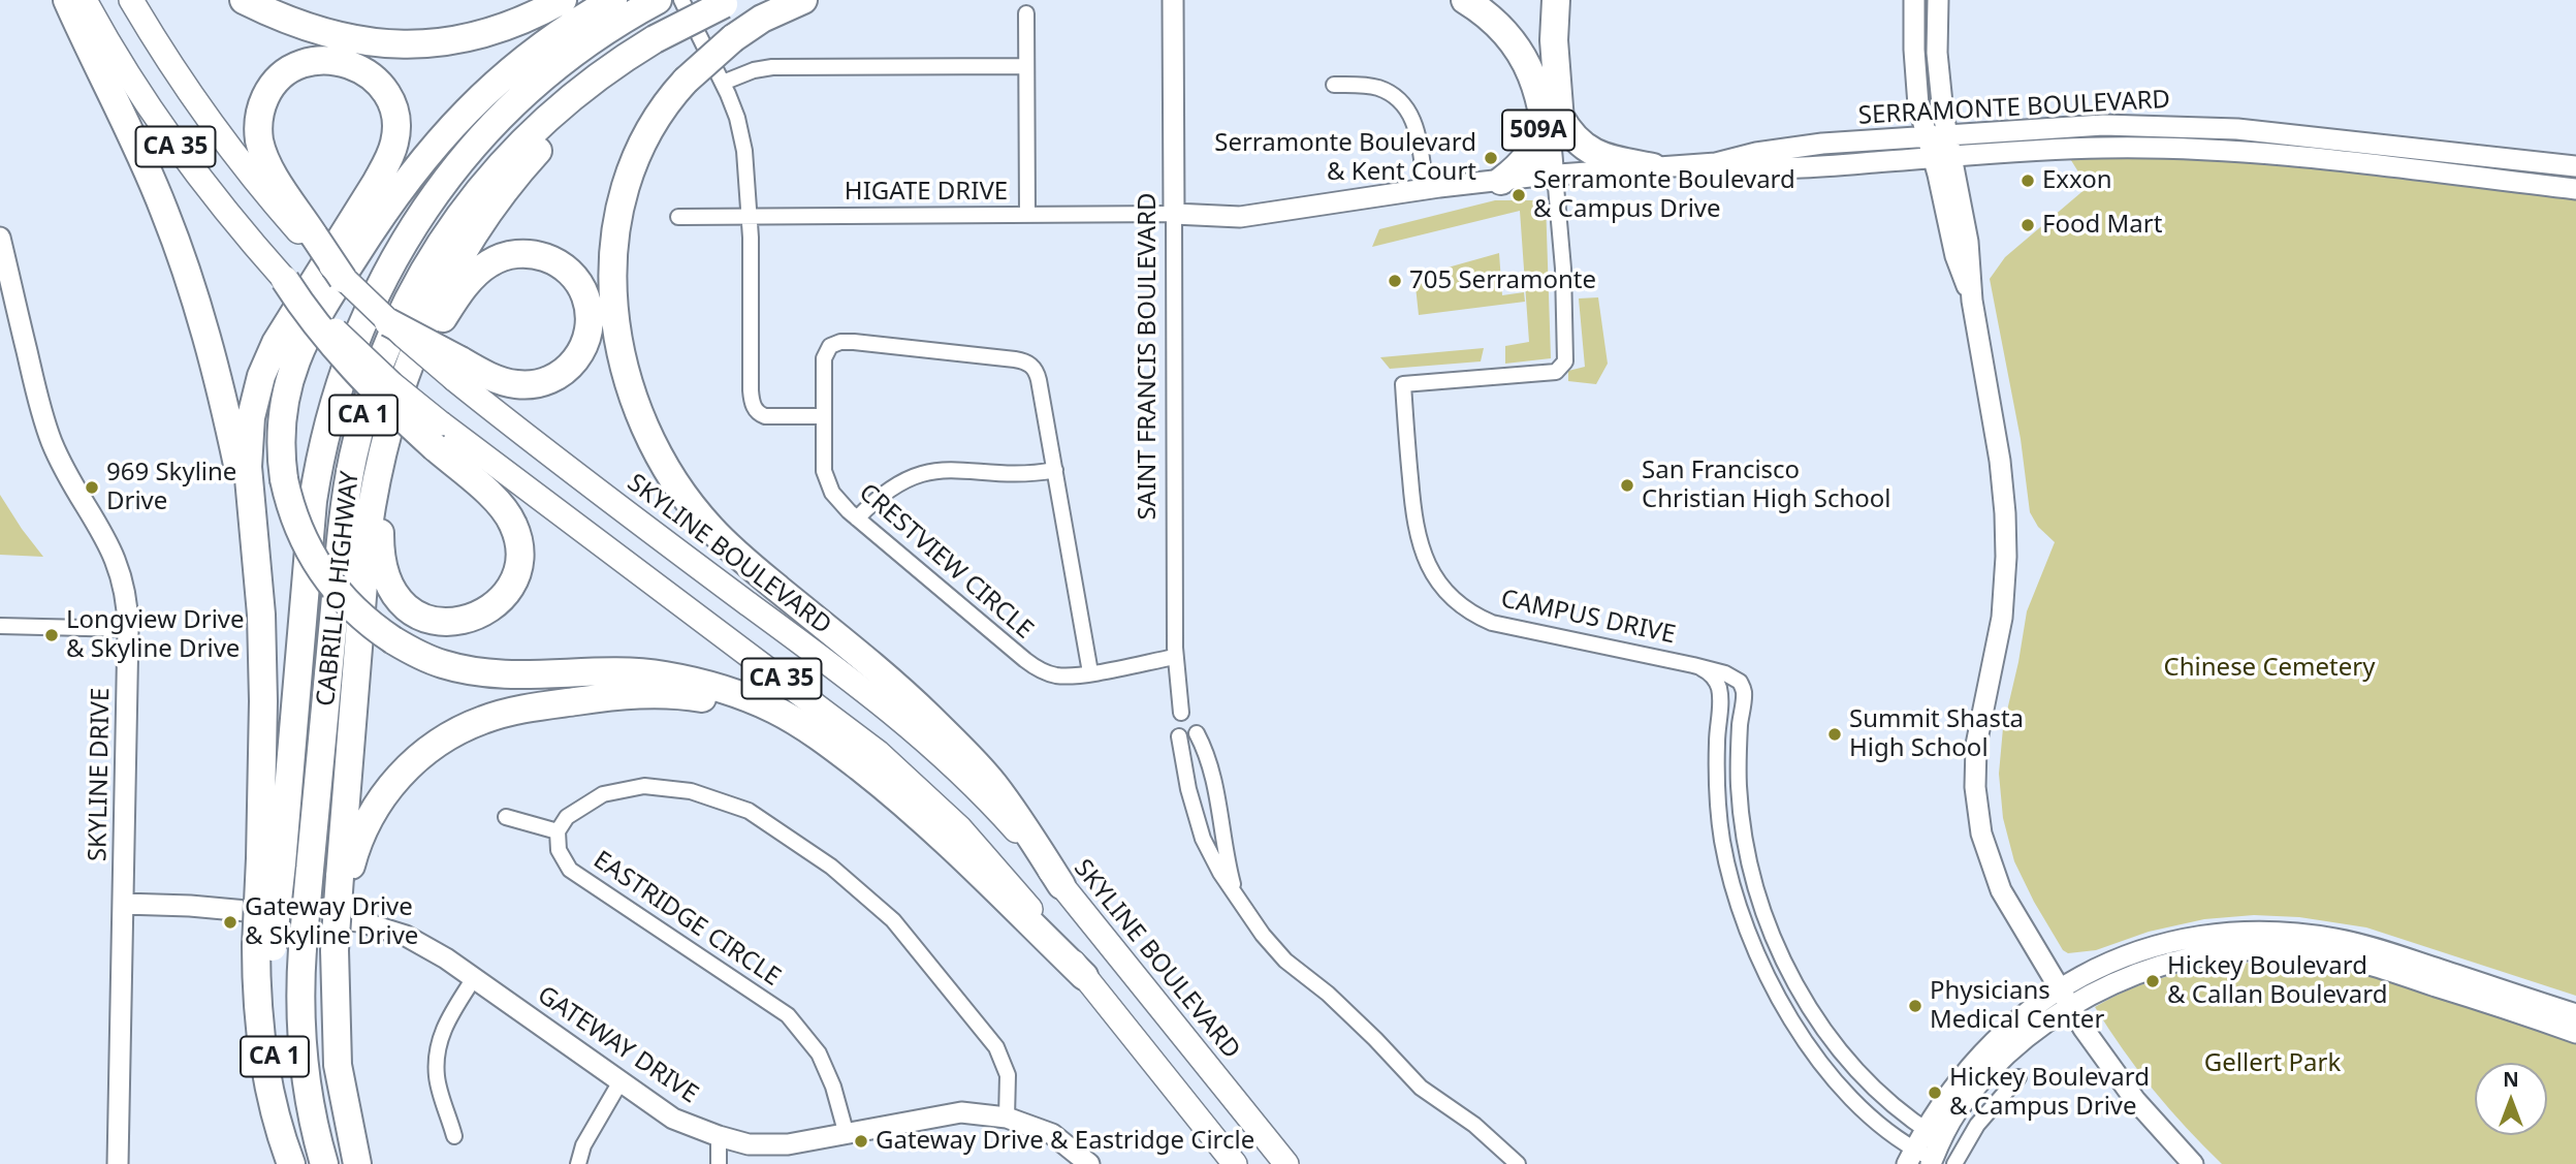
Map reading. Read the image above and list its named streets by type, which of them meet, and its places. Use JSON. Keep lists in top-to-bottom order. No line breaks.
{"streets":{"highway":["509A","CA 1","CABRILLO HIGHWAY"],"main road":["CA 35","SKYLINE BOULEVARD"],"street":["SERRAMONTE BOULEVARD","HIGATE DRIVE","SAINT FRANCIS BOULEVARD","CRESTVIEW CIRCLE","CAMPUS DRIVE","SKYLINE DRIVE","EASTRIDGE CIRCLE","GATEWAY DRIVE"]},"crossings":[["SERRAMONTE BOULEVARD","509A"],["SERRAMONTE BOULEVARD","HIGATE DRIVE"],["SERRAMONTE BOULEVARD","SAINT FRANCIS BOULEVARD"],["SERRAMONTE BOULEVARD","CAMPUS DRIVE"],["509A","CAMPUS DRIVE"],["HIGATE DRIVE","SAINT FRANCIS BOULEVARD"],["SAINT FRANCIS BOULEVARD","CRESTVIEW CIRCLE"],["SKYLINE DRIVE","GATEWAY DRIVE"],["EASTRIDGE CIRCLE","GATEWAY DRIVE"]],"parks":["Chinese Cemetery","Gellert Park"],"places":["Serramonte Boulevard & Kent Court","Exxon","Serramonte Boulevard & Campus Drive","Food Mart","705 Serramonte","San Francisco Christian High School","969 Skyline Drive","Longview Drive & Skyline Drive","Summit Shasta High School","Gateway Drive & Skyline Drive","Hickey Boulevard & Callan Boulevard","Physicians Medical Center","Hickey Boulevard & Campus Drive","Gateway Drive & Eastridge Circle"],"north":"top"}
